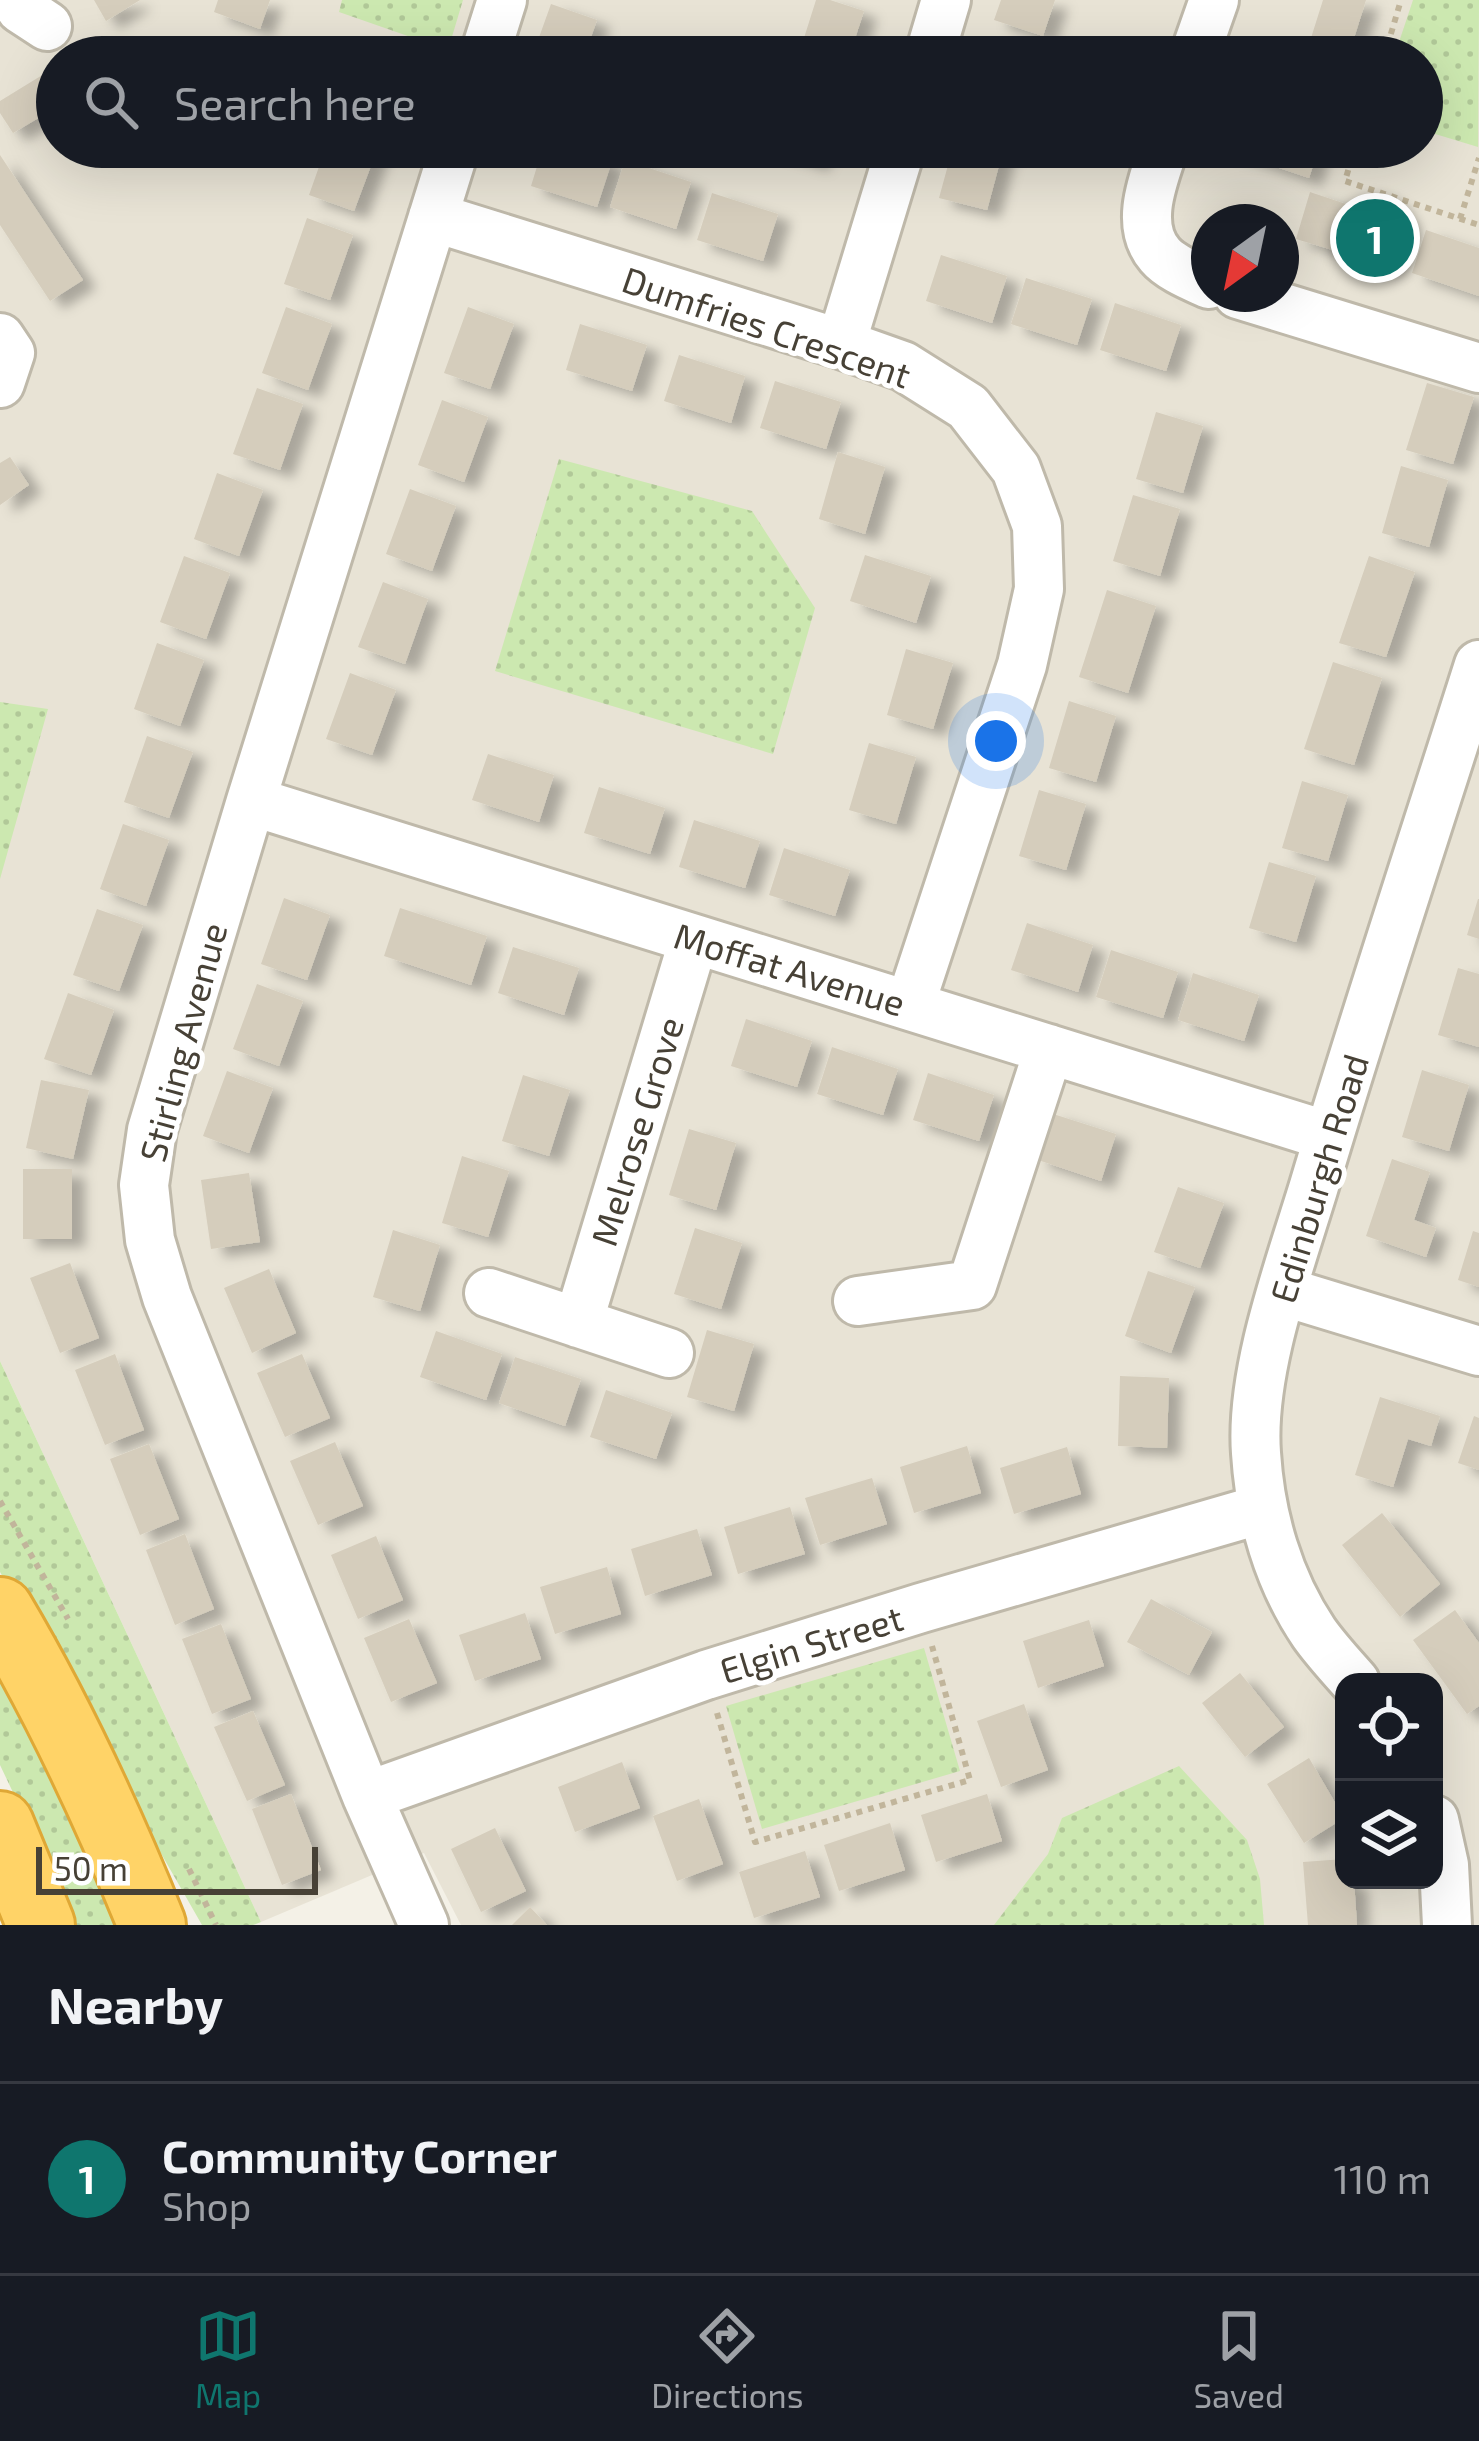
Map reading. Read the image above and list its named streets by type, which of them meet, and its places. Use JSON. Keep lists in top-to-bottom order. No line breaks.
{"streets":{"street":["Dumfries Crescent","Moffat Avenue","Stirling Avenue","Melrose Grove","Edinburgh Road","Elgin Street"]},"crossings":[["Dumfries Crescent","Moffat Avenue"],["Dumfries Crescent","Stirling Avenue"],["Moffat Avenue","Stirling Avenue"],["Moffat Avenue","Melrose Grove"],["Moffat Avenue","Edinburgh Road"],["Stirling Avenue","Elgin Street"],["Edinburgh Road","Elgin Street"]],"scale_bar":"50 m","north":"bottom left","page":{"search":"Search here","pins":"1","scale":"50 m","heading":"Nearby","list":[{"mark":"1","name":"Community Corner","note":"Shop","value":"110 m"}],"nav":["Map","Directions","Saved"]}}
